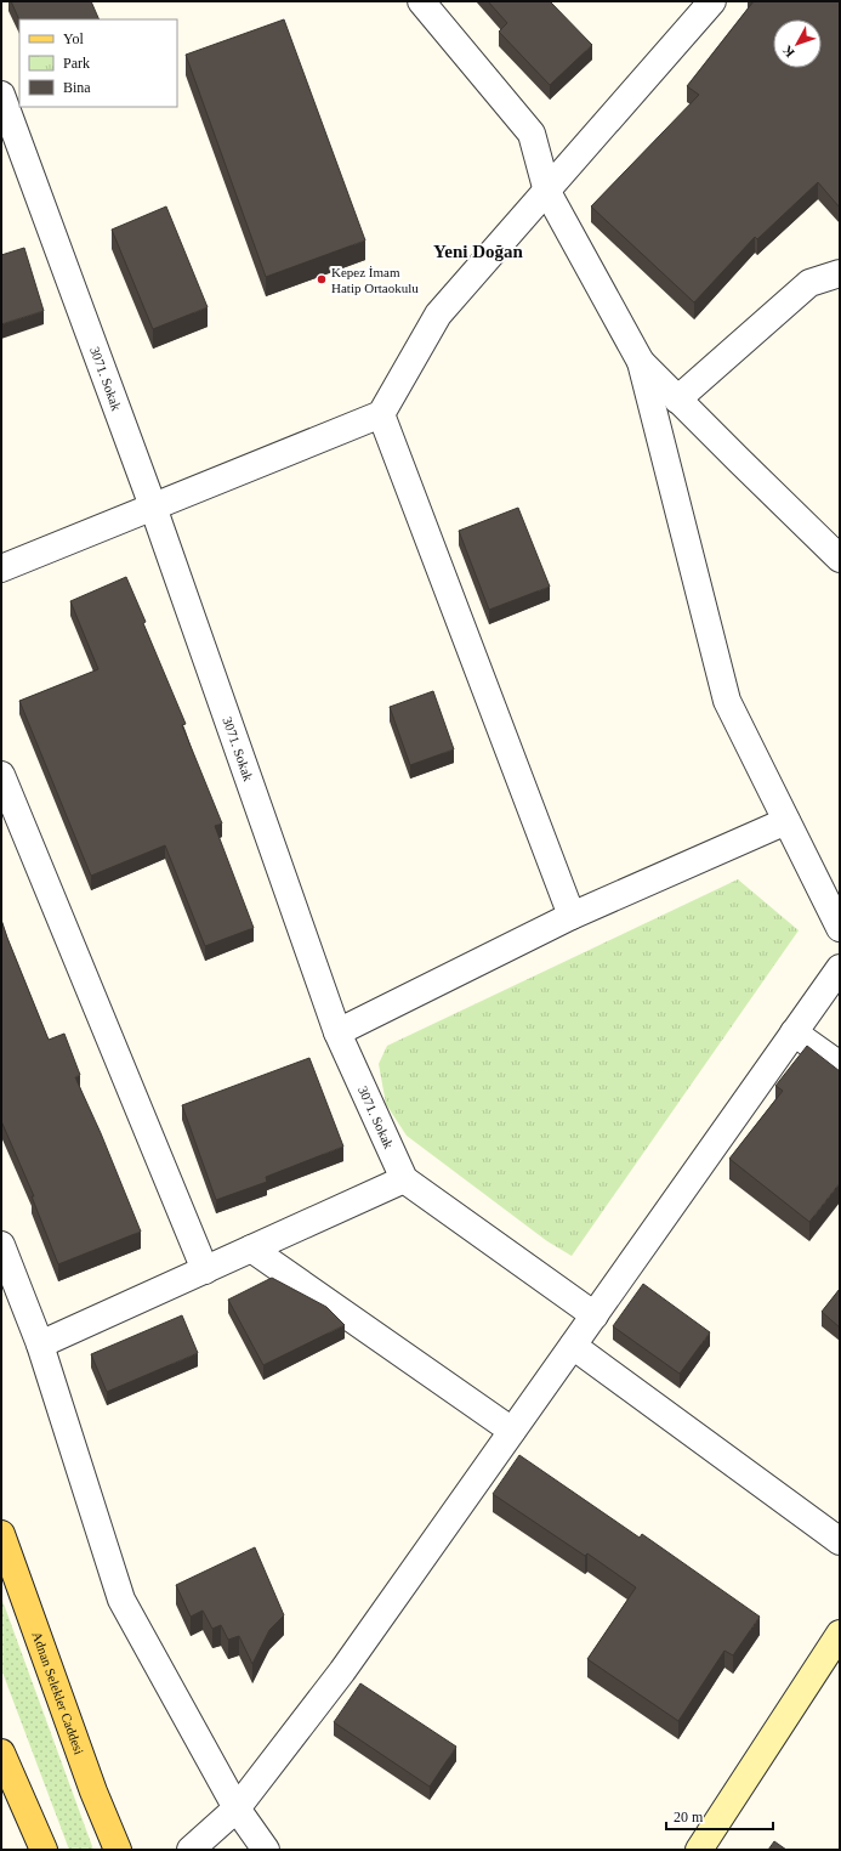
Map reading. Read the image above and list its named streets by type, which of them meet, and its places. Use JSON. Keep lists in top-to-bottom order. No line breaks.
{"streets":{"main road":["Adnan Selekler Caddesi"],"street":["3071. Sokak"]},"districts":["Yeni Doğan"],"places":["Kepez İmam Hatip Ortaokulu"],"legend":["Yol","Park","Bina"],"scale_bar":"20 m","north":"bottom left"}
